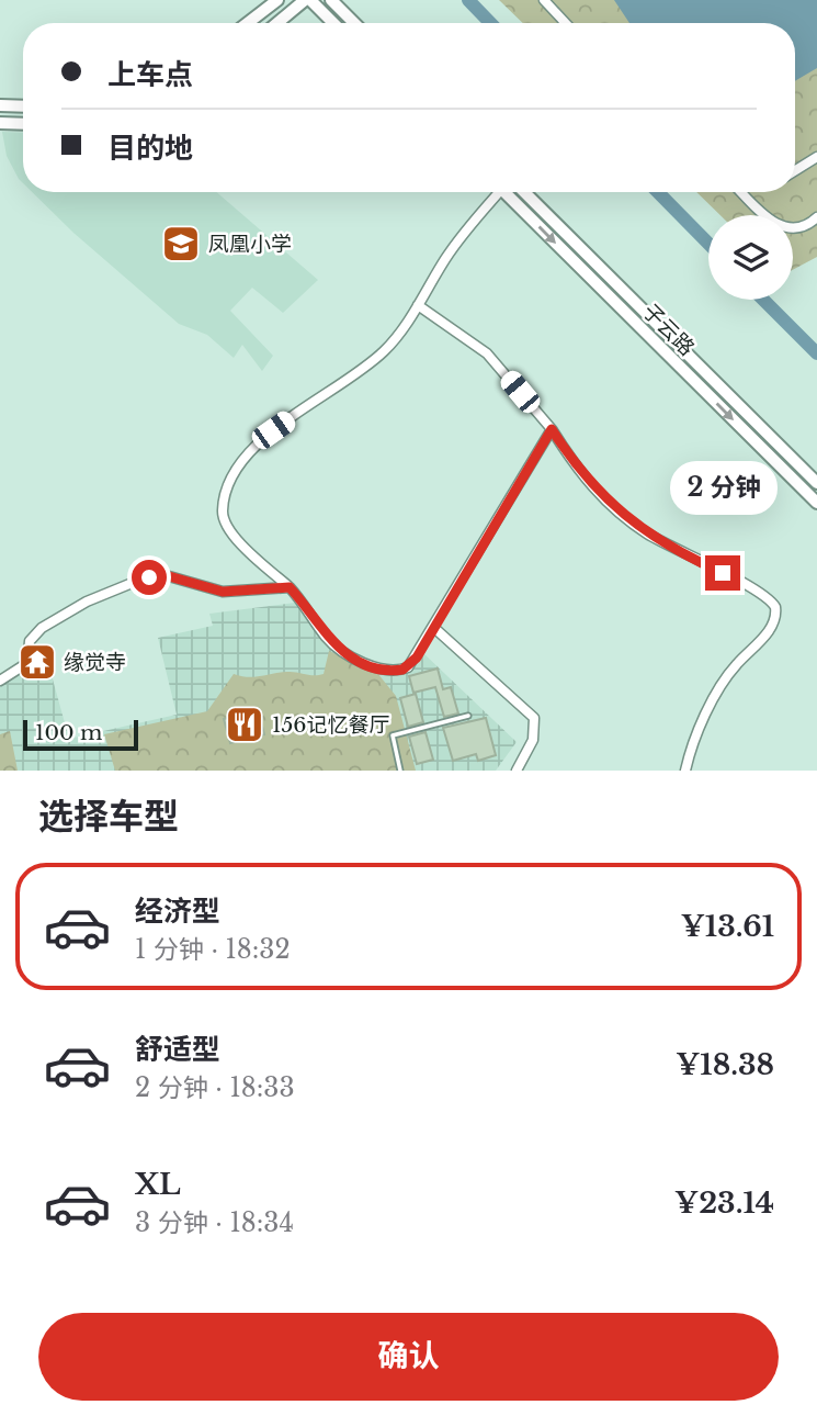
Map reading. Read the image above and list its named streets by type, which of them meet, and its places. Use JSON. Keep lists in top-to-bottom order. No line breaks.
{"streets":{"main road":["子云路"]},"places":{"school or university":["凤凰小学"],"temple":["缘觉寺"],"restaurant":["156记忆餐厅"]},"scale_bar":"100 m","page":{"banner":["上车点","目的地"],"bubble":"2 分钟","scale":"100 m","heading":"选择车型","list":[{"name":"经济型","note":"1 分钟 · 18:32","value":"¥13.61"},{"name":"舒适型","note":"2 分钟 · 18:33","value":"¥18.38"},{"name":"XL","note":"3 分钟 · 18:34","value":"¥23.14"}],"buttons":"确认"}}
